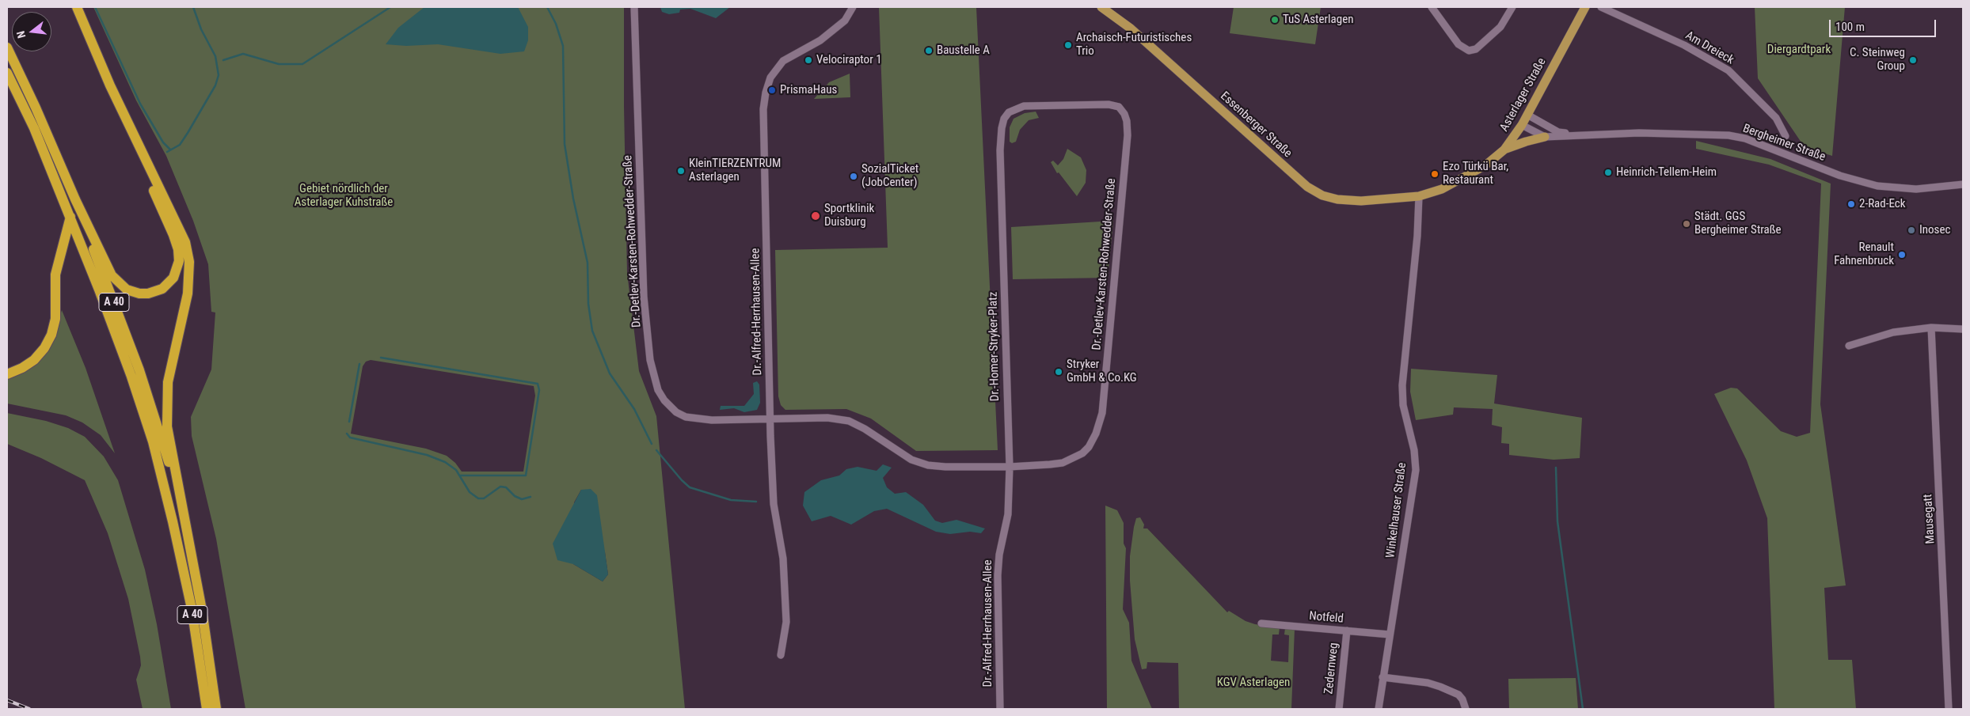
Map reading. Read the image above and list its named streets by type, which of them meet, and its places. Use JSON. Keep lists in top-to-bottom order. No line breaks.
{"streets":{"highway":["A 40"],"main road":["Asterlager Straße","Essenberger Straße"],"street":["Am Dreieck","Bergheimer Straße","Dr.-Detlev-Karsten-Rohwedder-Straße","Dr.-Alfred-Herrhausen-Allee","Dr.-Homer-Stryker-Platz","Winkelhauser Straße","Mausegatt","Notfeld","Zedernweg"]},"crossings":[["Asterlager Straße","Essenberger Straße"],["Asterlager Straße","Bergheimer Straße"],["Asterlager Straße","Winkelhauser Straße"],["Essenberger Straße","Winkelhauser Straße"],["Dr.-Detlev-Karsten-Rohwedder-Straße","Dr.-Alfred-Herrhausen-Allee"],["Dr.-Detlev-Karsten-Rohwedder-Straße","Dr.-Homer-Stryker-Platz"],["Dr.-Alfred-Herrhausen-Allee","Dr.-Homer-Stryker-Platz"],["Winkelhauser Straße","Notfeld"],["Notfeld","Zedernweg"]],"parks":["Diergardtpark","Gebiet nördlich der Asterlager Kuhstraße","KGV Asterlagen"],"places":["TuS Asterlagen","Archaisch-Futuristisches Trio","Baustelle A","Velociraptor 1","C. Steinweg Group","PrismaHaus","KleinTIERZENTRUM Asterlagen","Heinrich-Tellem-Heim","Ezo Türkü Bar, Restaurant","SozialTicket (JobCenter)","2-Rad-Eck","Sportklinik Duisburg","Städt. GGS Bergheimer Straße","Inosec","Renault Fahnenbruck","Stryker GmbH & Co.KG"],"scale_bar":"100 m","north":"left"}
